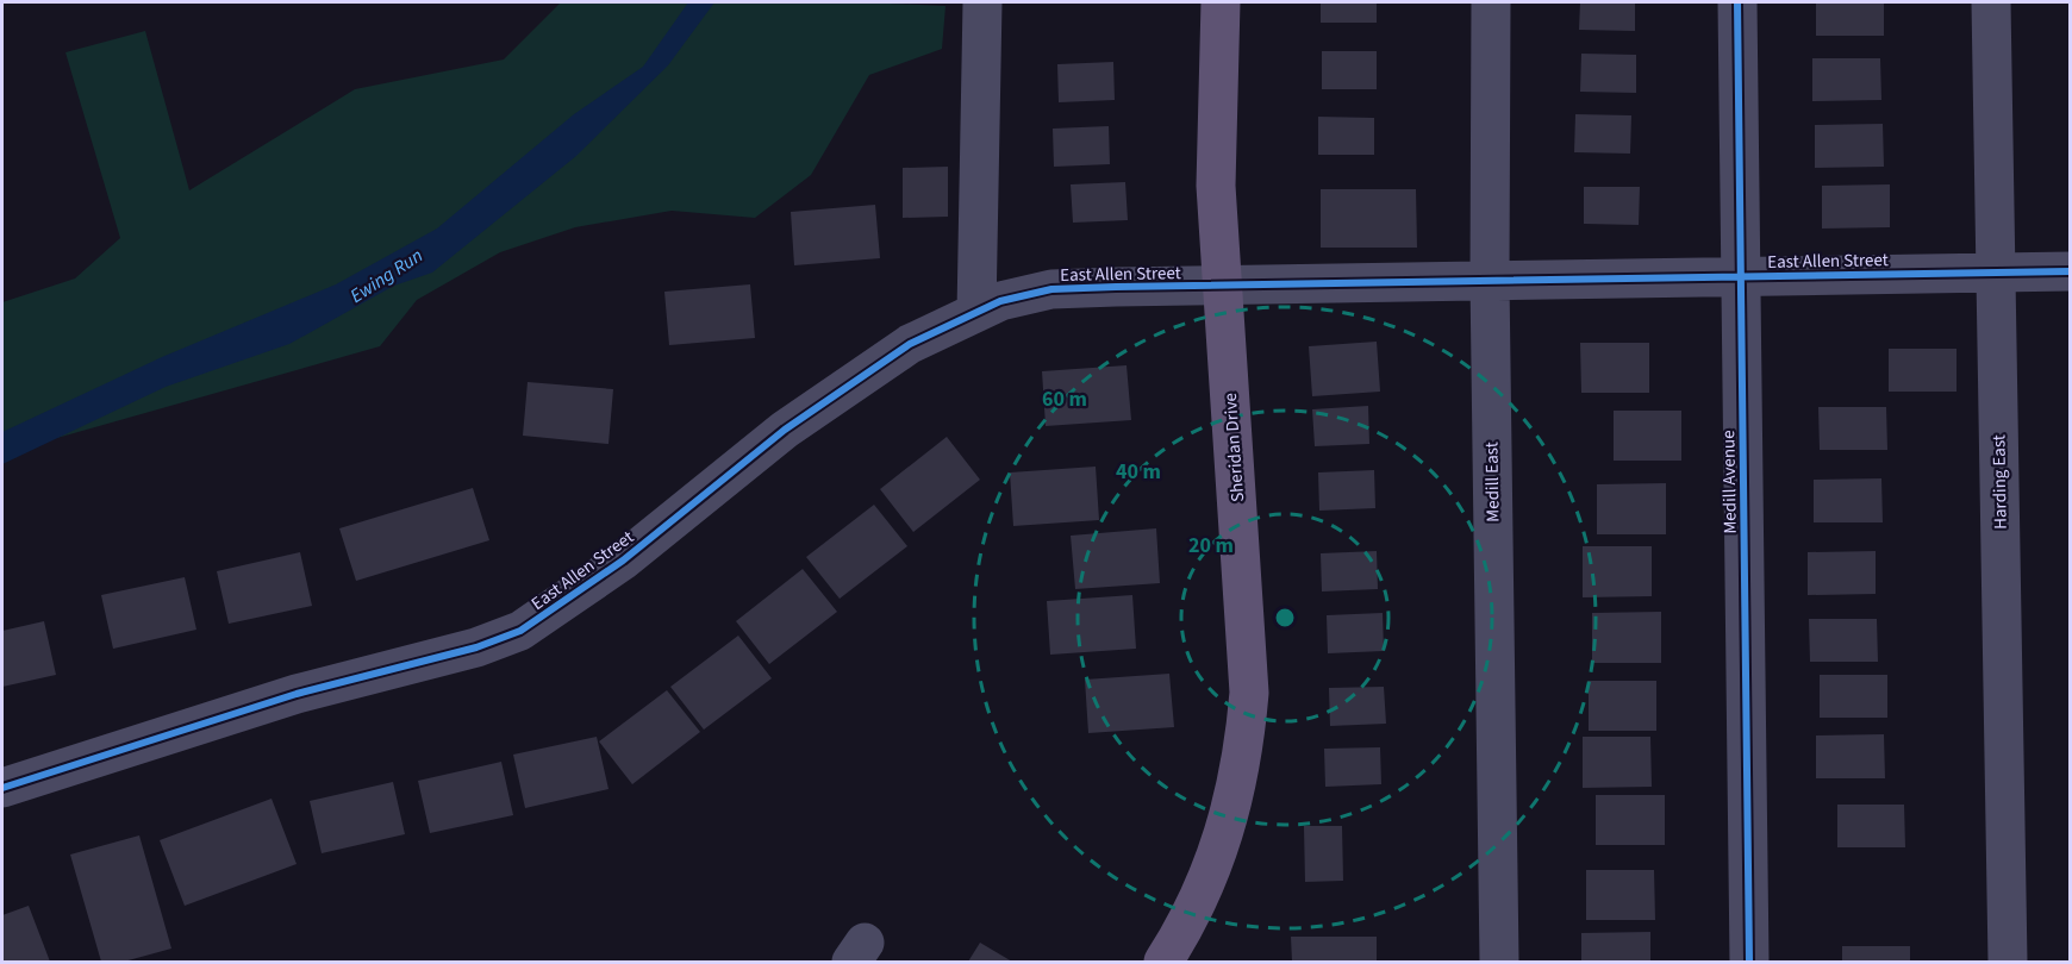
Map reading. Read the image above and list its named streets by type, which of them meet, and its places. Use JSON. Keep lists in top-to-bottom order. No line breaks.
{"streets":{"main road":["Sheridan Drive"],"street":["East Allen Street","Medill East","Medill Avenue","Harding East"]},"crossings":[["East Allen Street","Sheridan Drive"],["East Allen Street","Medill East"],["East Allen Street","Medill Avenue"],["East Allen Street","Harding East"]],"water":["Ewing Run"],"rings":["60 m","40 m","20 m"]}
